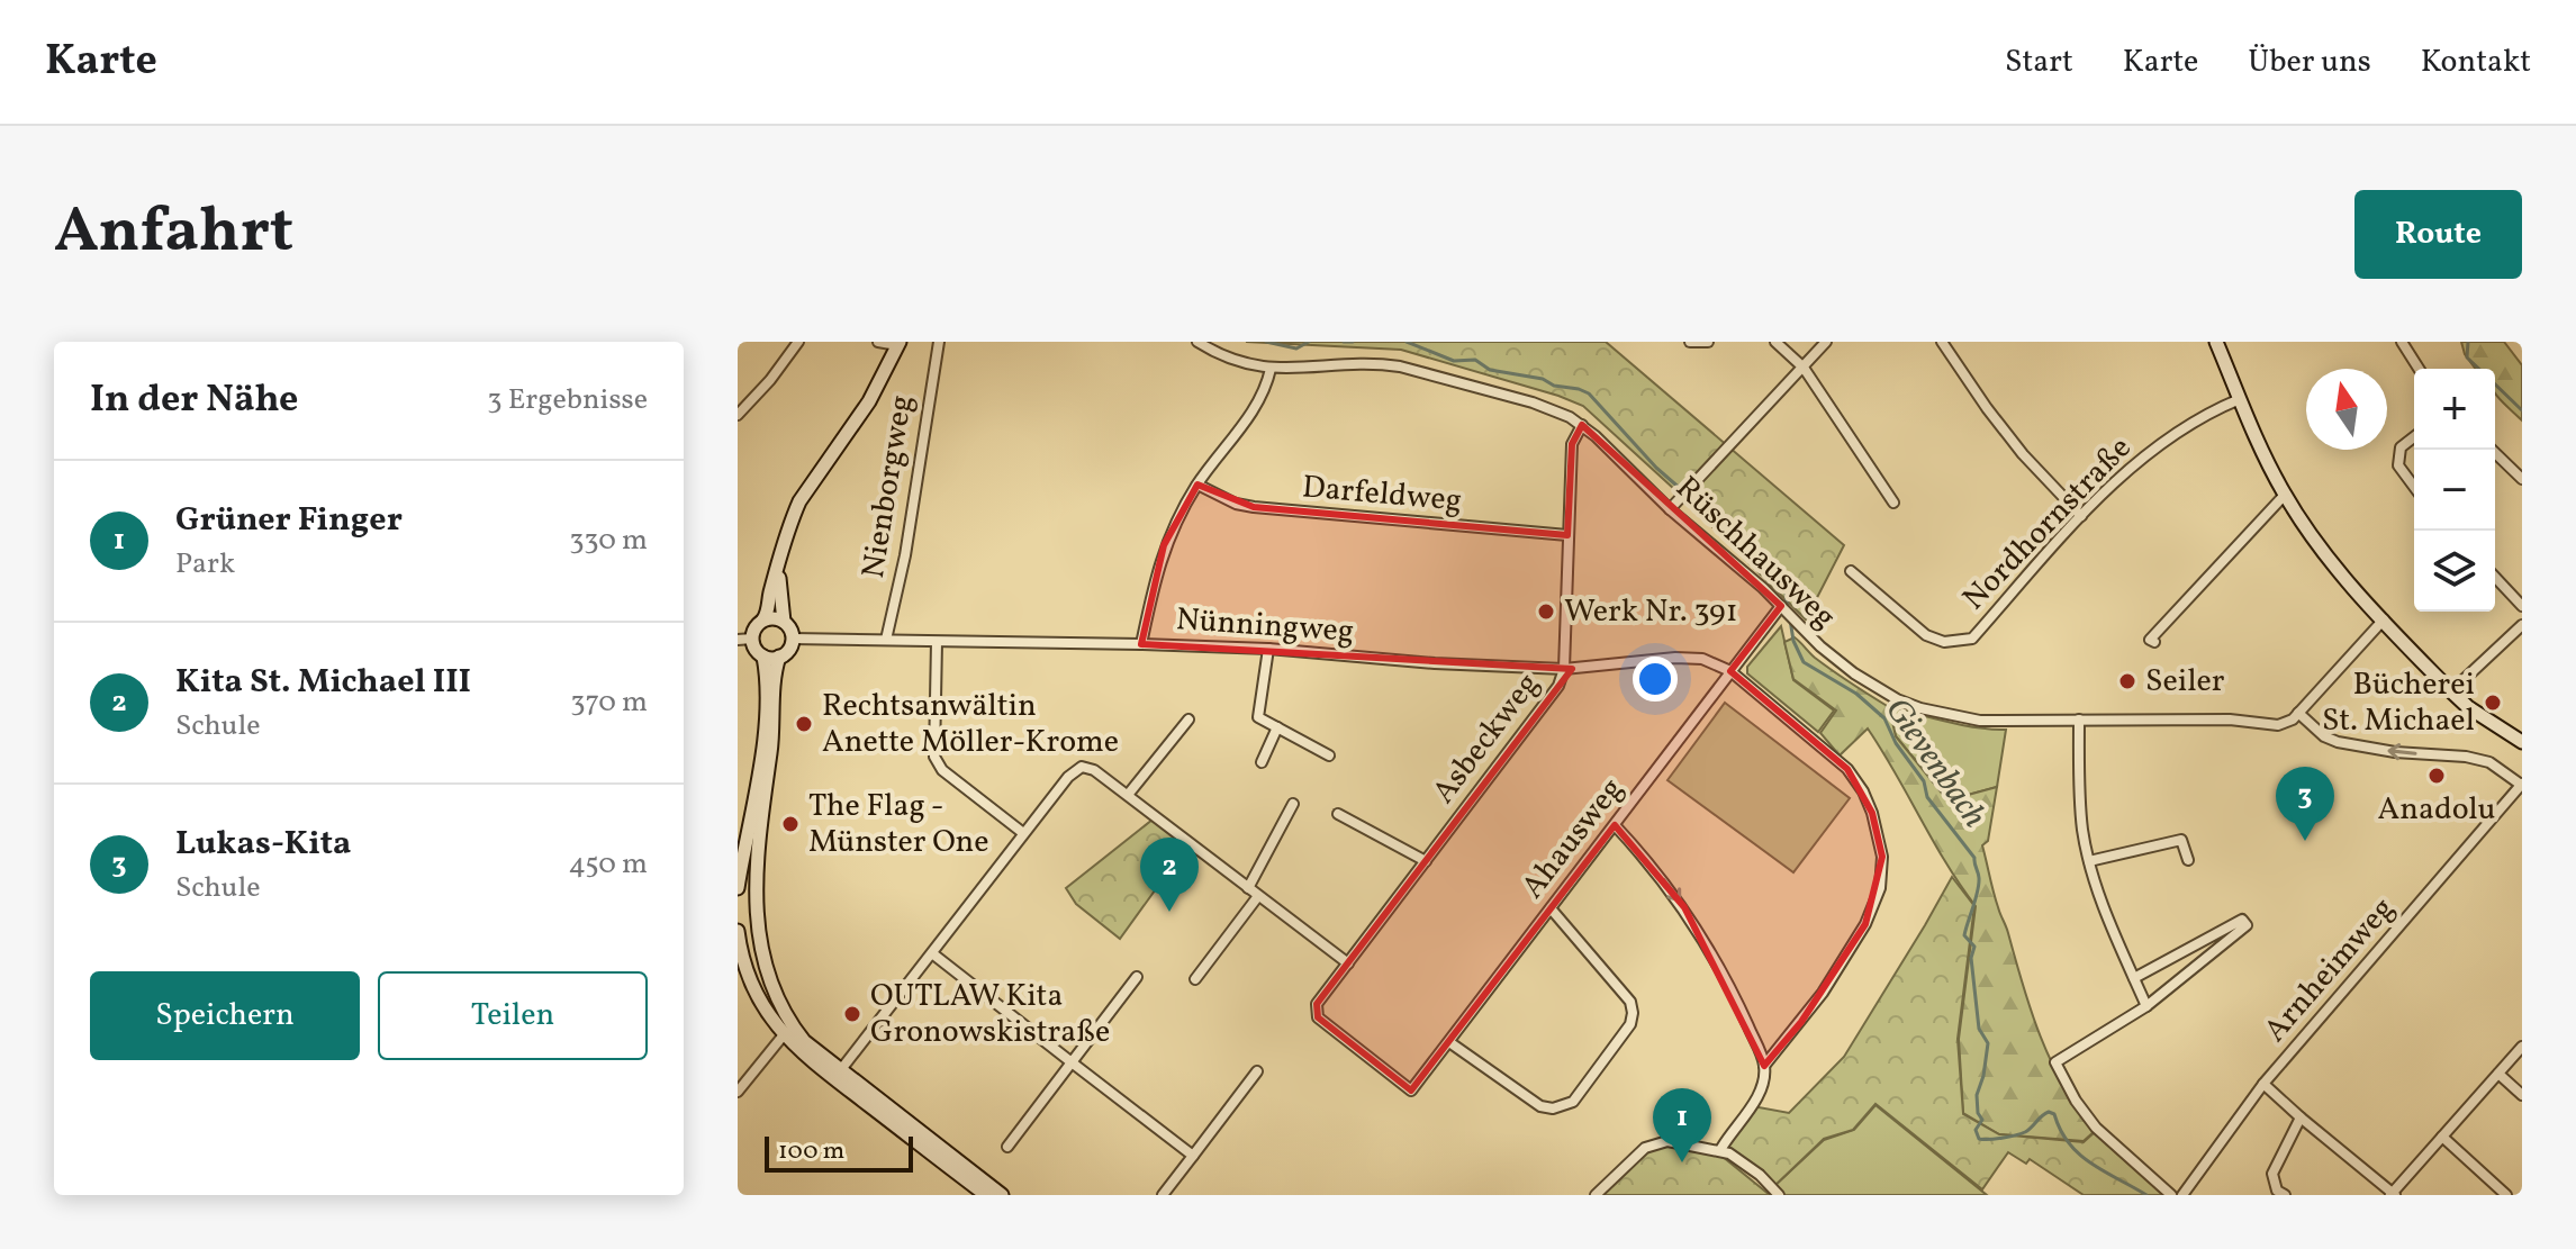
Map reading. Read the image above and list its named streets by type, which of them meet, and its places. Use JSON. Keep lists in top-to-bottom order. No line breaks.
{"streets":{"street":["Nienborgweg","Darfeldweg","Nordhornstraße","Rüschhausweg","Nünningweg","Asbeckweg","Ahausweg","Arnheimweg"]},"crossings":[["Nienborgweg","Nünningweg"],["Darfeldweg","Asbeckweg"],["Rüschhausweg","Asbeckweg"],["Rüschhausweg","Ahausweg"],["Nünningweg","Asbeckweg"],["Nünningweg","Ahausweg"],["Asbeckweg","Ahausweg"]],"water":["Gievenbach"],"places":["Werk Nr. 391","Seiler","Bücherei St. Michael","Rechtsanwältin Anette Möller-Krome","Anadolu","The Flag - Münster One","OUTLAW Kita Gronowskistraße"],"scale_bar":"100 m","north":"top","page":{"header":"Karte","nav":["Start","Karte","Über uns","Kontakt"],"title":"Anfahrt","buttons":["Route",["Speichern","Teilen"]],"heading":["In der Nähe","3 Ergebnisse"],"map_buttons":["+","−"],"list":[{"mark":"1","name":"Grüner Finger","note":"Park","value":"330 m"},{"mark":"2","name":"Kita St. Michael III","note":"Schule","value":"370 m"},{"mark":"3","name":"Lukas-Kita","note":"Schule","value":"450 m"}],"pins":["3","2","1"],"scale":"100 m"}}
